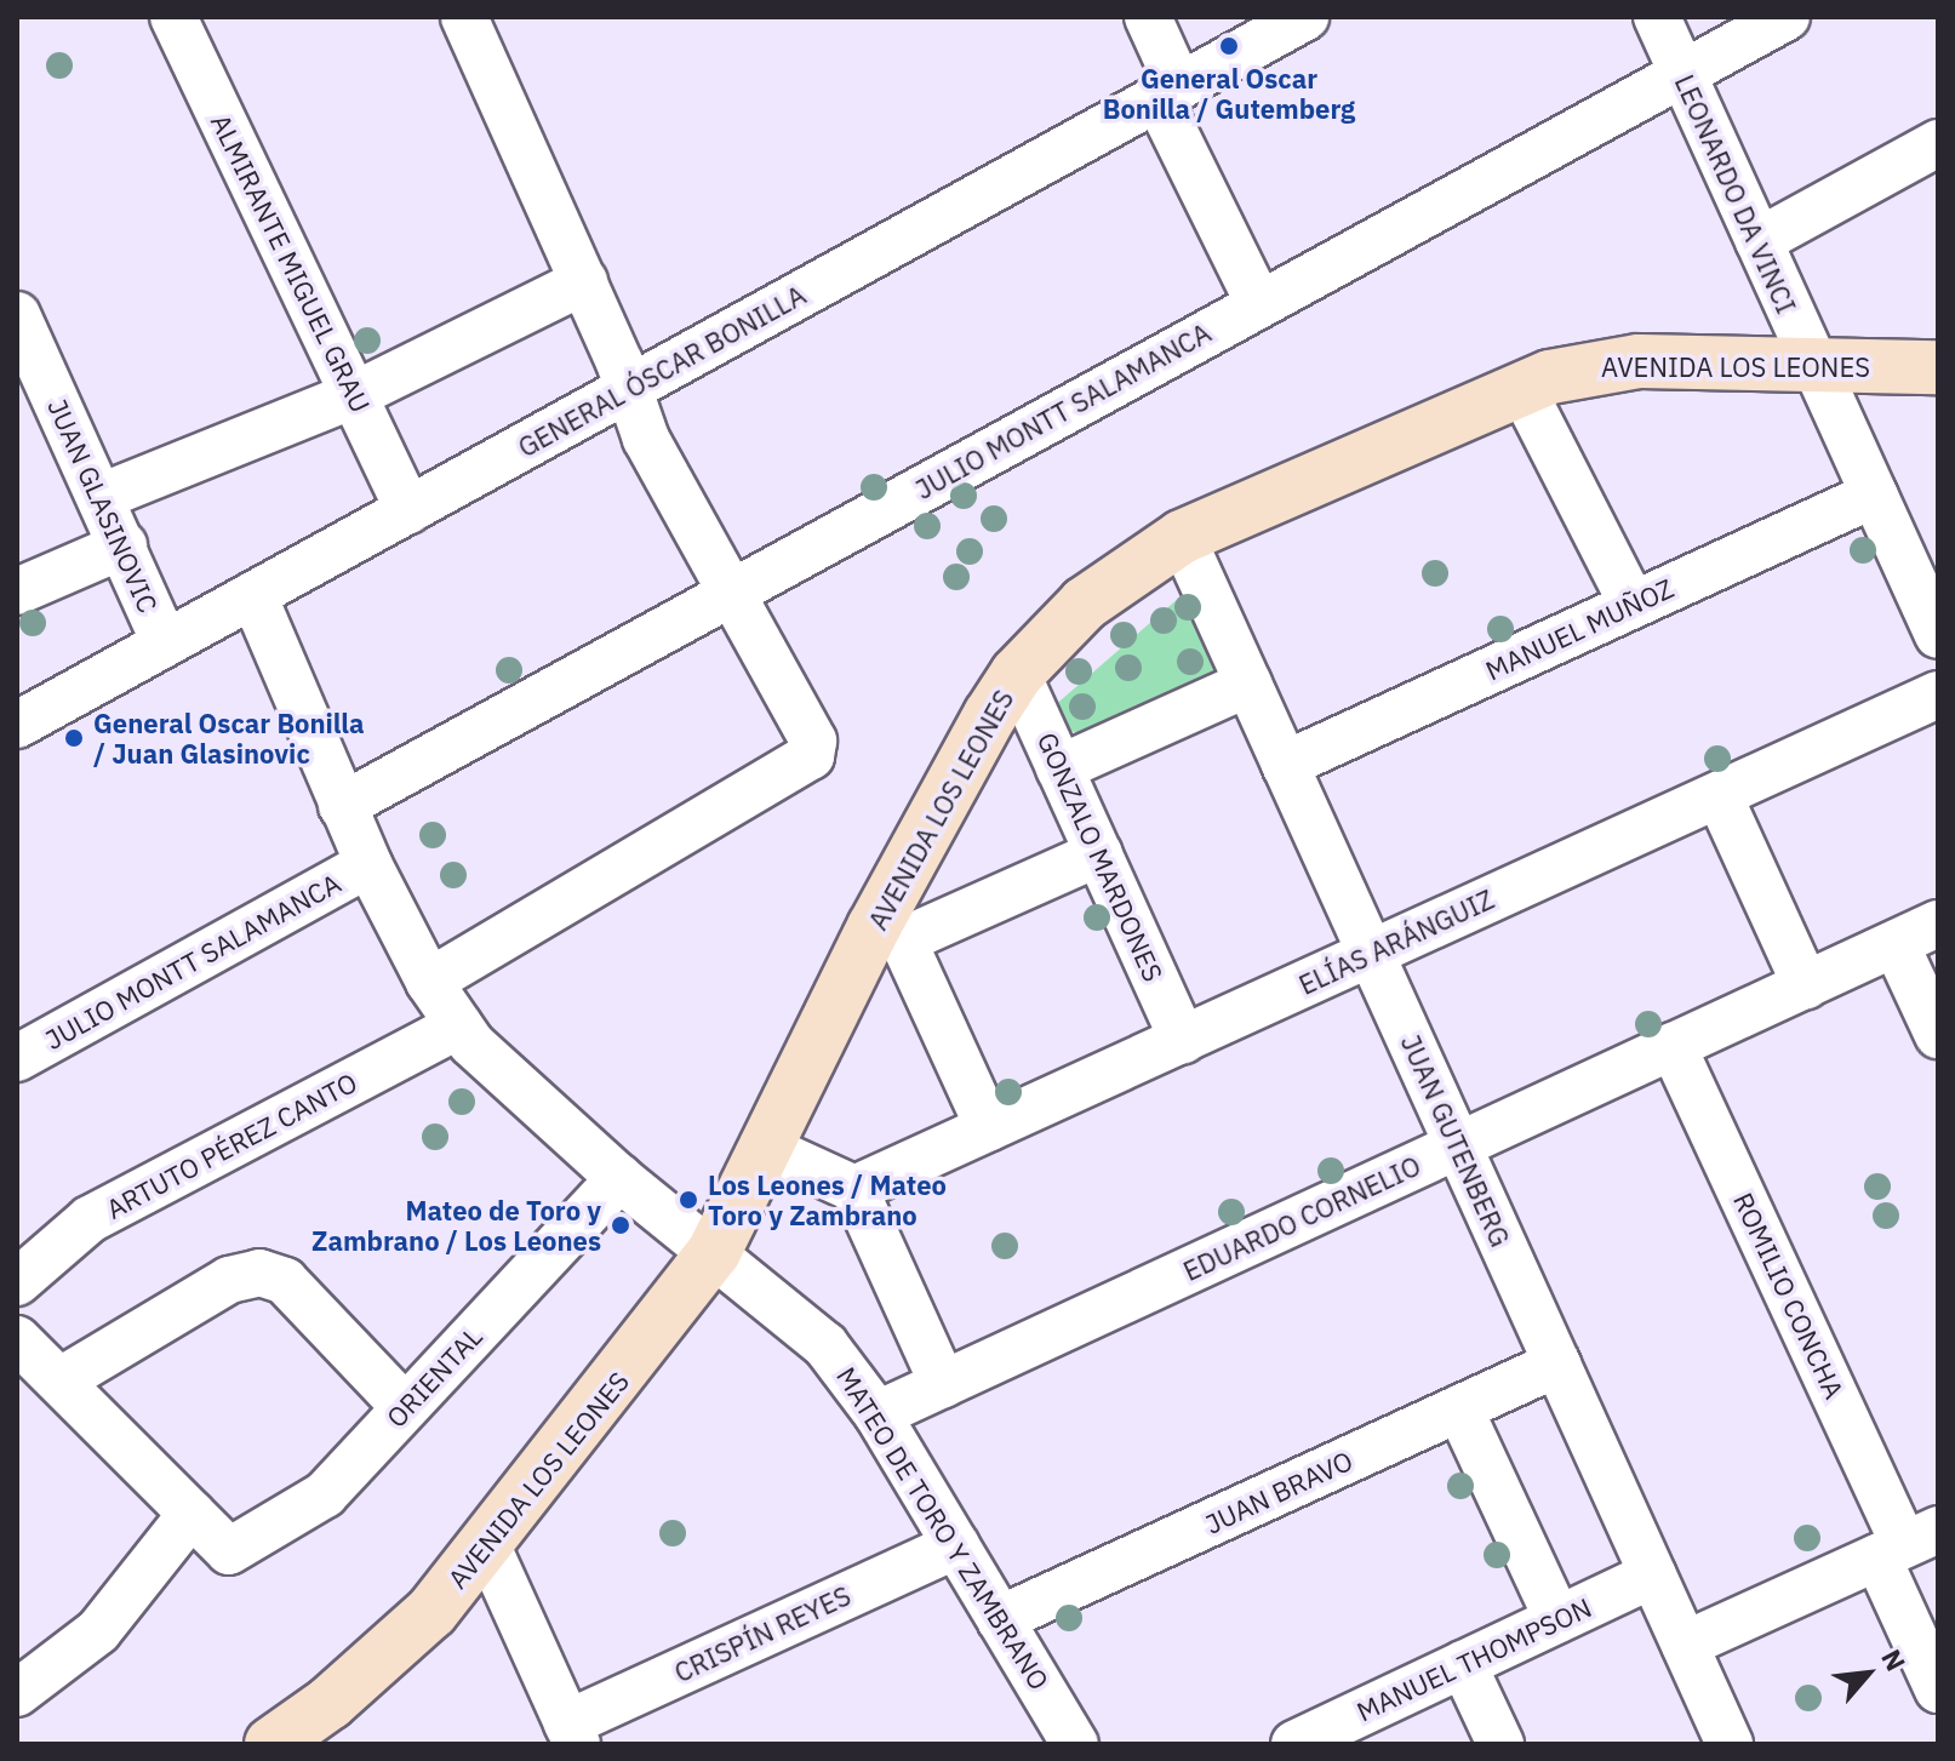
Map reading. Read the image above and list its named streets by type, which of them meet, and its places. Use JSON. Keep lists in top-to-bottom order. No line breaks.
{"streets":{"main road":["AVENIDA LOS LEONES"],"street":["LEONARDO DA VINCI","ALMIRANTE MIGUEL GRAU","GENERAL ÓSCAR BONILLA","JULIO MONTT SALAMANCA","JUAN GLASINOVIC","MANUEL MUÑOZ","GONZALO MARDONES","ELÍAS ARÁNGUIZ","JUAN GUTENBERG","ARTUTO PÉREZ CANTO","EDUARDO CORNELIO","ROMILIO CONCHA","ORIENTAL","JUAN BRAVO","MATEO DE TORO Y ZAMBRANO","CRISPÍN REYES","MANUEL THOMPSON"]},"crossings":[["LEONARDO DA VINCI","AVENIDA LOS LEONES"],["LEONARDO DA VINCI","JULIO MONTT SALAMANCA"],["LEONARDO DA VINCI","MANUEL MUÑOZ"],["ALMIRANTE MIGUEL GRAU","GENERAL ÓSCAR BONILLA"],["AVENIDA LOS LEONES","GONZALO MARDONES"],["AVENIDA LOS LEONES","JUAN GUTENBERG"],["AVENIDA LOS LEONES","MATEO DE TORO Y ZAMBRANO"],["GENERAL ÓSCAR BONILLA","JUAN GLASINOVIC"],["GENERAL ÓSCAR BONILLA","MATEO DE TORO Y ZAMBRANO"],["JULIO MONTT SALAMANCA","MATEO DE TORO Y ZAMBRANO"],["MANUEL MUÑOZ","JUAN GUTENBERG"],["GONZALO MARDONES","ELÍAS ARÁNGUIZ"],["ELÍAS ARÁNGUIZ","JUAN GUTENBERG"],["JUAN GUTENBERG","EDUARDO CORNELIO"],["JUAN GUTENBERG","JUAN BRAVO"],["JUAN GUTENBERG","MANUEL THOMPSON"],["ARTUTO PÉREZ CANTO","MATEO DE TORO Y ZAMBRANO"],["EDUARDO CORNELIO","ROMILIO CONCHA"],["EDUARDO CORNELIO","MATEO DE TORO Y ZAMBRANO"],["ORIENTAL","MATEO DE TORO Y ZAMBRANO"],["JUAN BRAVO","MATEO DE TORO Y ZAMBRANO"],["MATEO DE TORO Y ZAMBRANO","CRISPÍN REYES"]],"places":["General Oscar Bonilla / Gutemberg","General Oscar Bonilla / Juan Glasinovic","Los Leones / Mateo Toro y Zambrano","Mateo de Toro y Zambrano / Los Leones"],"north":"top right"}
